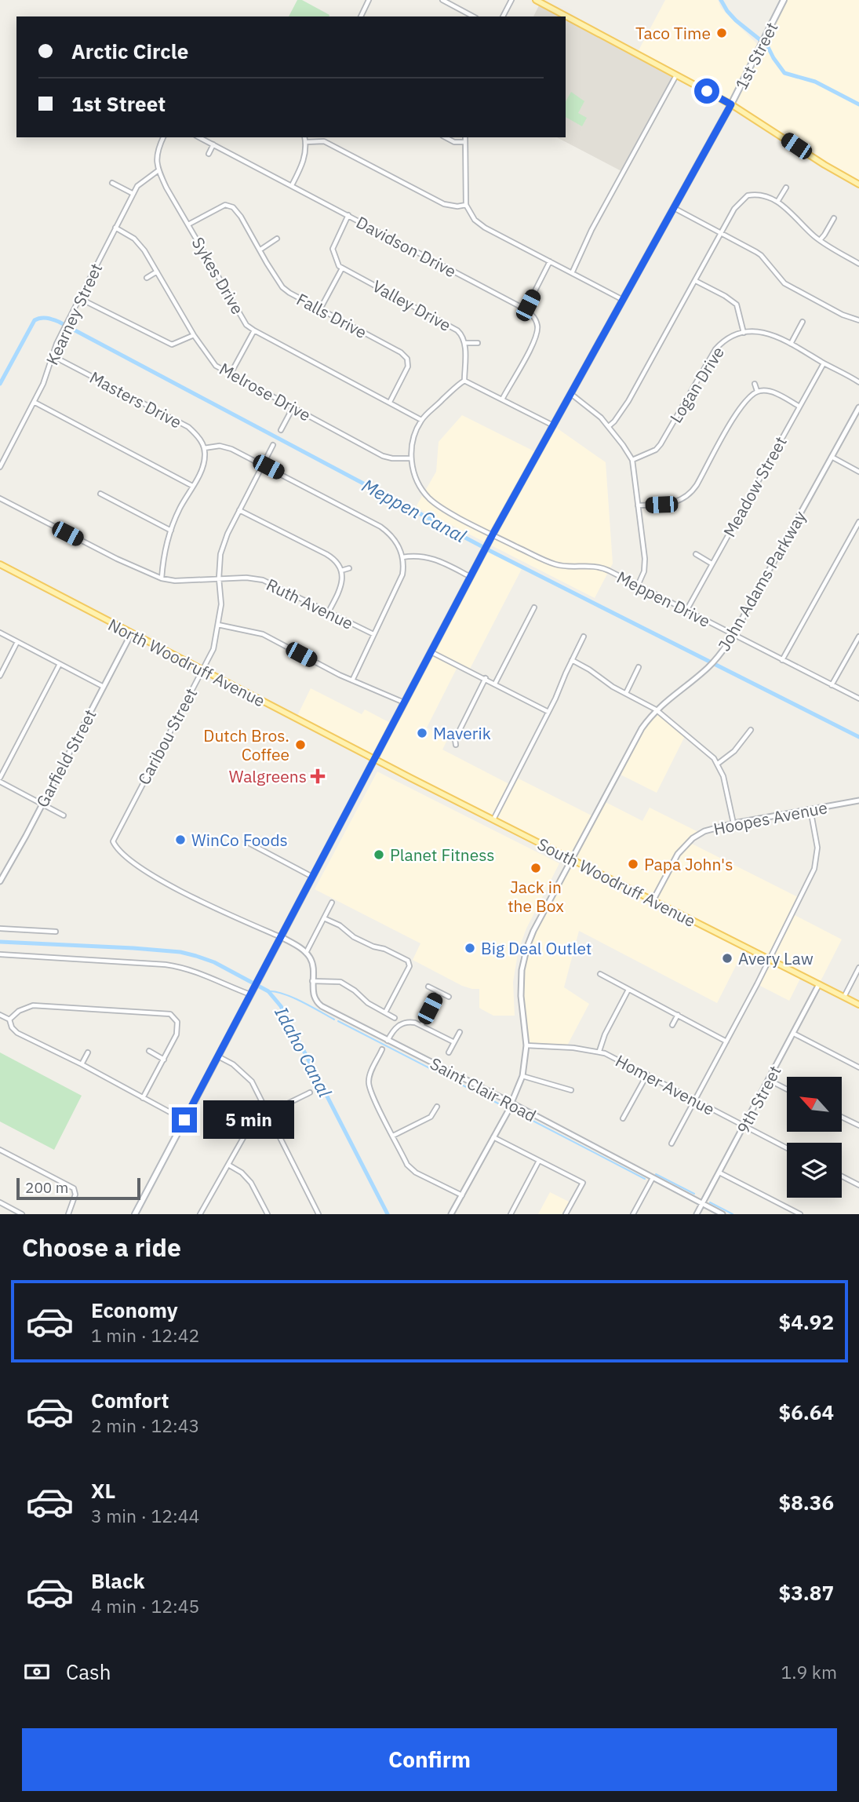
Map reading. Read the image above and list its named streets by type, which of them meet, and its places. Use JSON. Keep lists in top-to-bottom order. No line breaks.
{"streets":{"main road":["1st Street","North Woodruff Avenue","South Woodruff Avenue"],"street":["Davidson Drive","Sykes Drive","Valley Drive","Kearney Street","Falls Drive","Logan Drive","Melrose Drive","Masters Drive","Meadow Street","John Adams Parkway","Meppen Drive","Ruth Avenue","Caribou Street","Garfield Street","Hoopes Avenue","Homer Avenue","Saint Clair Road","9th Street"]},"crossings":[["1st Street","Meppen Drive"],["1st Street","North Woodruff Avenue"],["1st Street","Caribou Street"],["1st Street","South Woodruff Avenue"],["Sykes Drive","Kearney Street"],["Sykes Drive","Falls Drive"],["Kearney Street","Melrose Drive"],["Kearney Street","Masters Drive"],["Melrose Drive","Meppen Drive"],["Meadow Street","Meppen Drive"],["John Adams Parkway","Meppen Drive"],["John Adams Parkway","South Woodruff Avenue"],["John Adams Parkway","Homer Avenue"],["John Adams Parkway","Saint Clair Road"],["Ruth Avenue","Caribou Street"],["North Woodruff Avenue","Caribou Street"],["North Woodruff Avenue","Garfield Street"],["North Woodruff Avenue","South Woodruff Avenue"],["Hoopes Avenue","South Woodruff Avenue"],["South Woodruff Avenue","9th Street"],["Homer Avenue","9th Street"],["Saint Clair Road","9th Street"]],"water":["Meppen Canal","Idaho Canal"],"places":{"other":["Taco Time","Maverik","Dutch Bros. Coffee","WinCo Foods","Planet Fitness","Papa John's","Jack in the Box","Big Deal Outlet","Avery Law"],"health":["Walgreens"]},"scale_bar":"200 m","north":"top left","page":{"banner":["Arctic Circle","1st Street"],"bubble":"5 min","scale":"200 m","heading":"Choose a ride","list":[{"name":"Economy","note":"1 min · 12:42","value":"$4.92"},{"name":"Comfort","note":"2 min · 12:43","value":"$6.64"},{"name":"XL","note":"3 min · 12:44","value":"$8.36"},{"name":"Black","note":"4 min · 12:45","value":"$3.87"}],"pay":["Cash","1.9 km"],"buttons":"Confirm"}}
